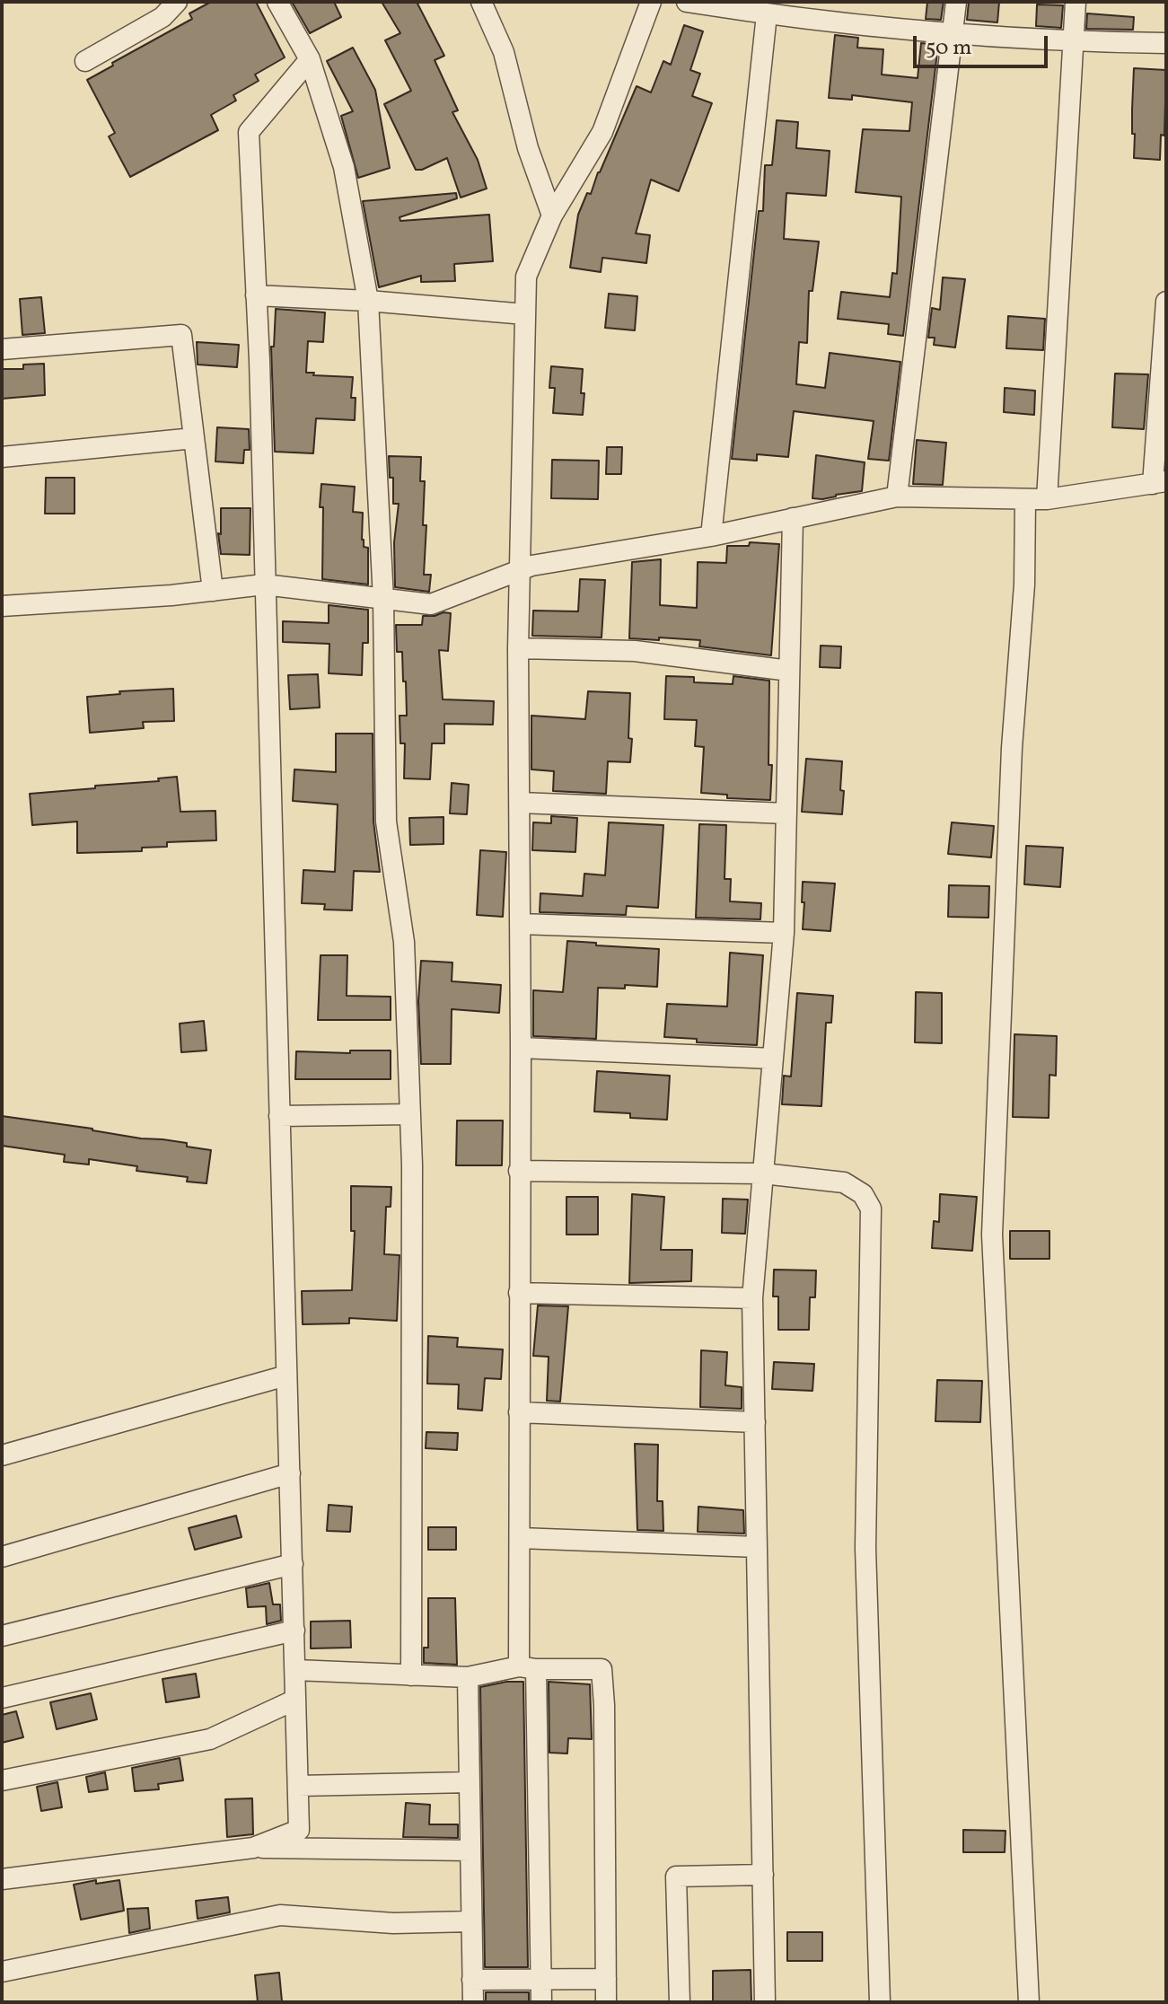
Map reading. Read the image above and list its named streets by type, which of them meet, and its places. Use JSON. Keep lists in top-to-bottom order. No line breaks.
{"scale_bar":"50 m"}
